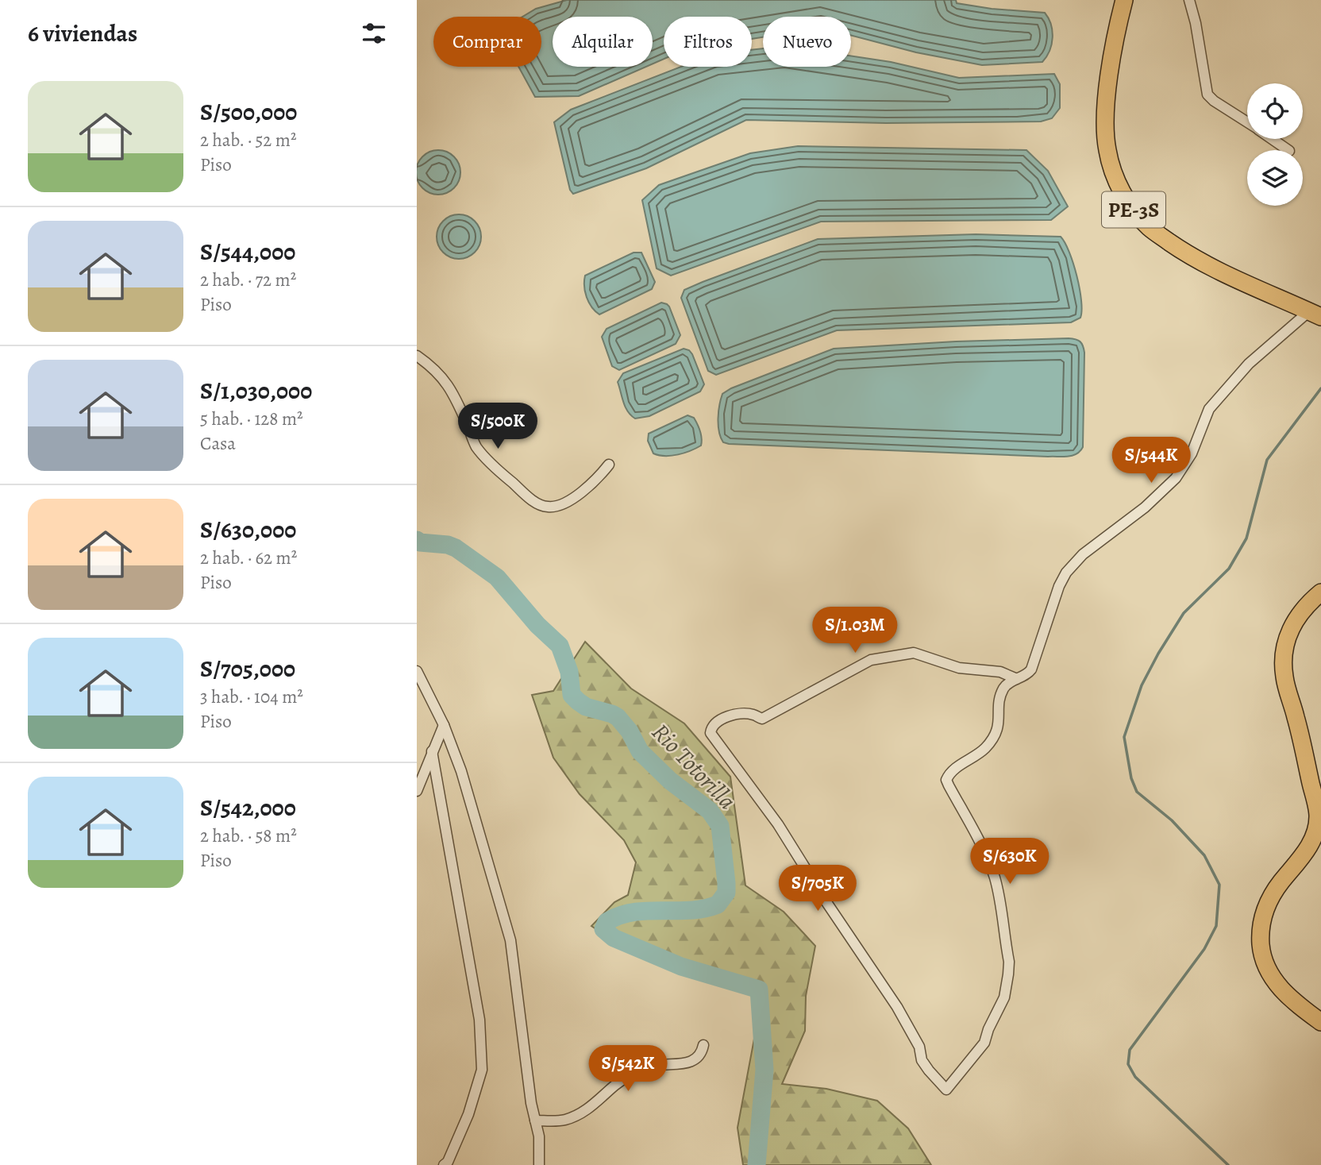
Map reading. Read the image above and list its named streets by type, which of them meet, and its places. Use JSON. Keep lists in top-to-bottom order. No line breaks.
{"streets":{"highway":["PE-3S"]},"water":["Rio Totorilla"],"page":{"heading":"6 viviendas","chip":["Comprar","Alquilar","Filtros","Nuevo"],"list":[{"name":"S/500,000","note":"2 hab. · 52 m² · Piso"},{"name":"S/544,000","note":"2 hab. · 72 m² · Piso"},{"name":"S/1,030,000","note":"5 hab. · 128 m² · Casa"},{"name":"S/630,000","note":"2 hab. · 62 m² · Piso"},{"name":"S/705,000","note":"3 hab. · 104 m² · Piso"},{"name":"S/542,000","note":"2 hab. · 58 m² · Piso"}],"price":["S/500K","S/544K","S/1.03M","S/630K","S/705K","S/542K"]}}
